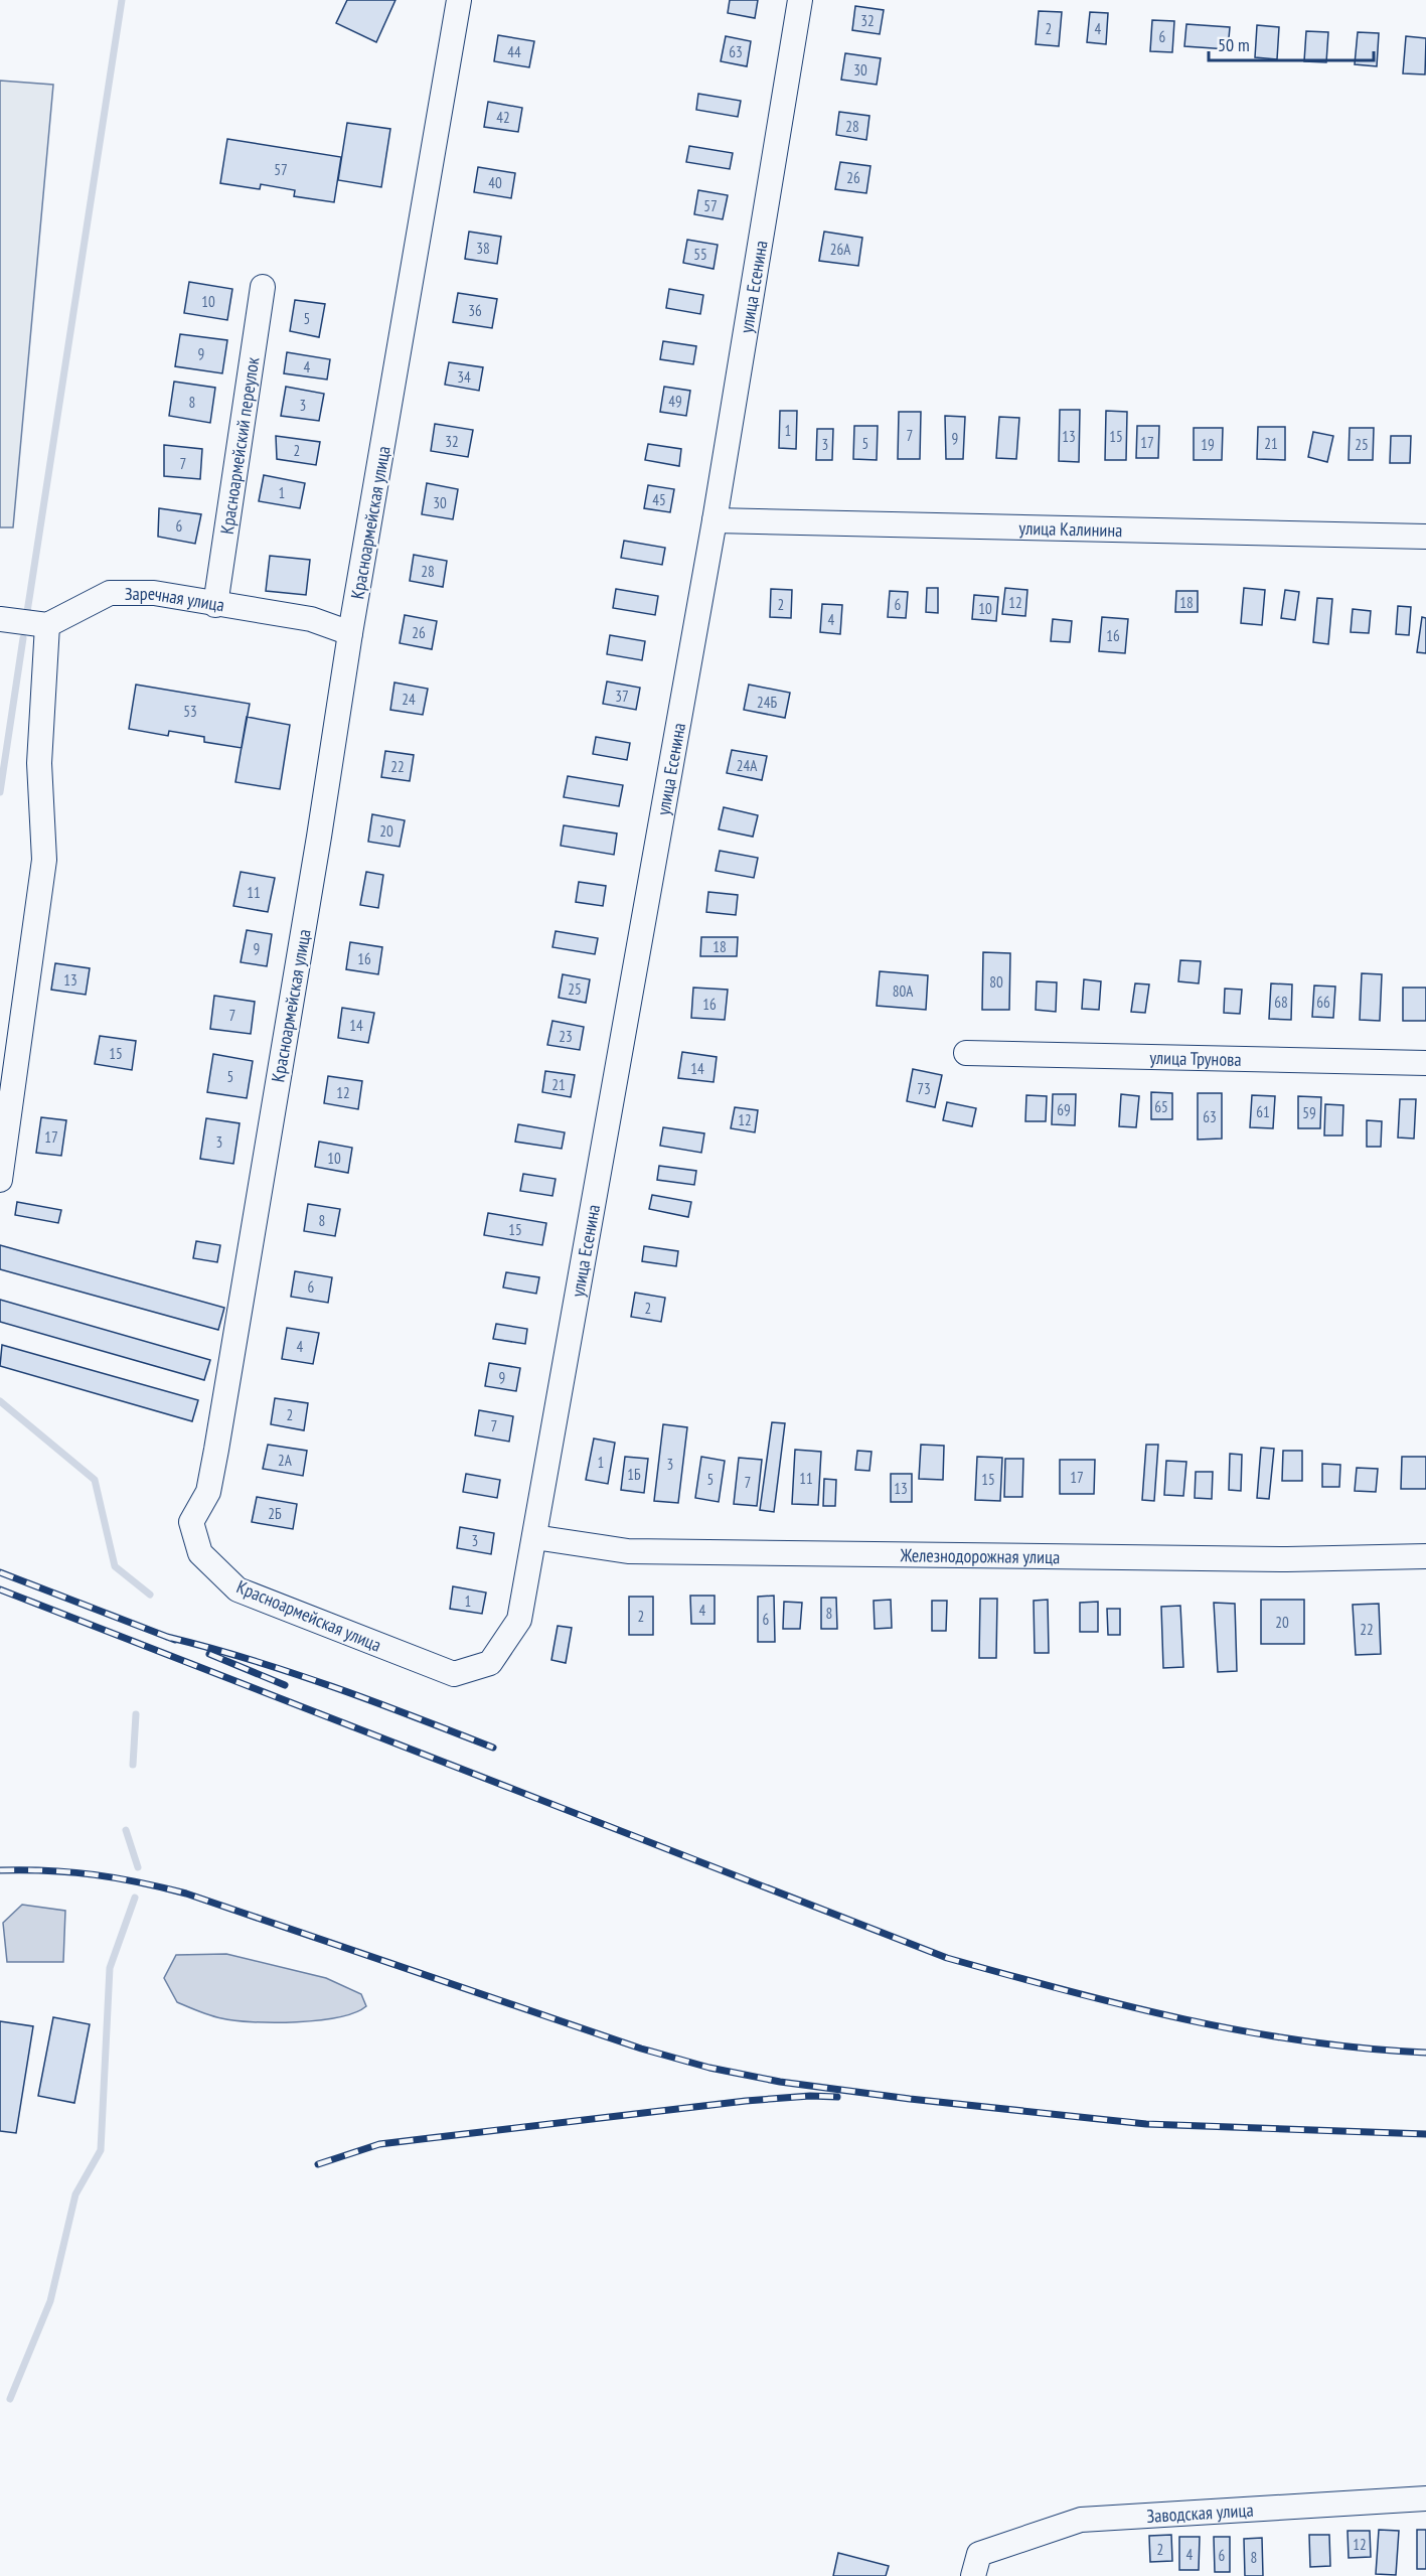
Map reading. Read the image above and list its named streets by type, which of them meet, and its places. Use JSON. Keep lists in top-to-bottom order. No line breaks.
{"streets":{"street":["улица Есенина","Красноармейский переулок","Красноармейская улица","улица Калинина","Заречная улица","улица Трунова","Железнодорожная улица","Заводская улица"]},"crossings":[["улица Есенина","Красноармейская улица"],["улица Есенина","улица Калинина"],["улица Есенина","Железнодорожная улица"],["Красноармейский переулок","Заречная улица"],["Красноармейская улица","Заречная улица"],["Красноармейская улица","Железнодорожная улица"]],"house_numbers":["32","2","4","6","44","63","30","42","28","57","26","40","57","38","26А","55","10","36","5","9","4","34","49","8","3","1","7","13","15","9","32","17","5","21","3","19","25","2","7","1","45","30","6","28","12","18","2","6","10","4","26","16","37","24","24Б","53","24А","22","20","11","18","9","16","13","80","25","80А","68","66","16","7","14","23","15","14","5","21","73","12","65","69","61","59","63","12","17","3","10","8","15","6","2","4","9","2","7","2А","1","3","1Б","17","11","5","15","7","13","2Б","3","1","4","8","2","6","20","22","12","2","4","6","8"],"scale_bar":"50 m"}
